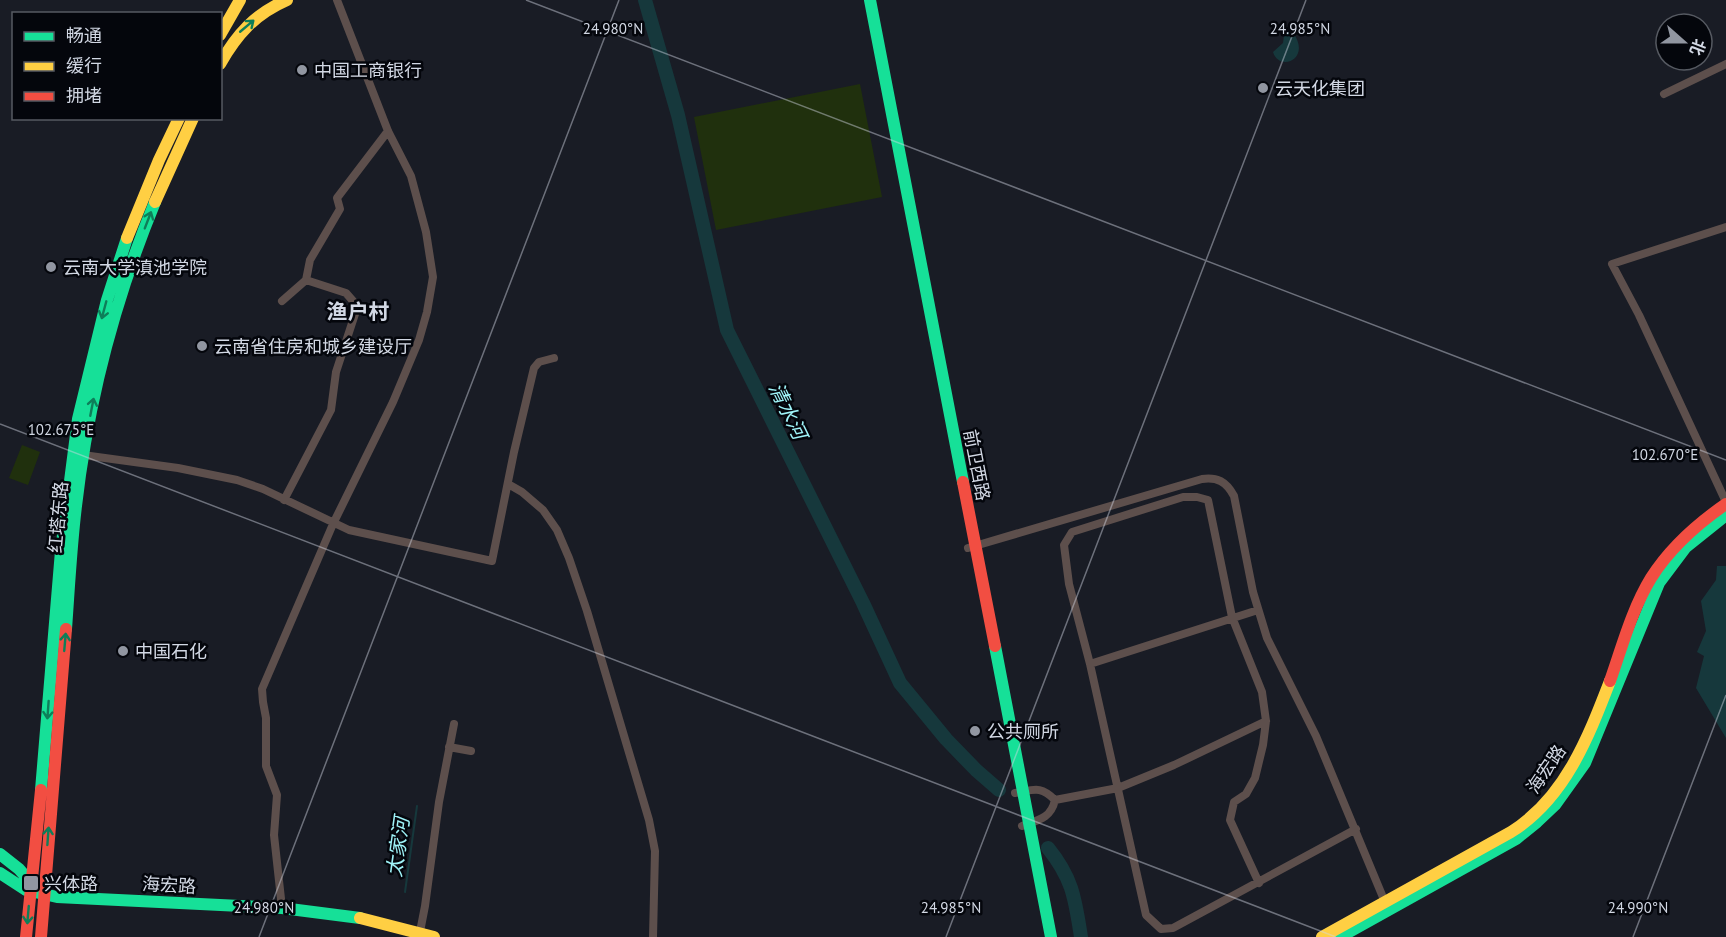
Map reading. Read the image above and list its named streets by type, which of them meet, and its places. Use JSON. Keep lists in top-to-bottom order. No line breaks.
{"streets":{"main road":["前卫西路","红塔东路","海宏路"]},"crossings":[["红塔东路","海宏路"]],"districts":["渔户村"],"water":["清水河","太家河"],"places":{"other":["中国工商银行","云天化集团","云南大学滇池学院","云南省住房和城乡建设厅","中国石化","公共厕所"],"transit":["兴体路"]},"legend":["畅通","缓行","拥堵"],"north":"right","coordinates":["24.980°N","24.985°N","102.675°E","102.670°E","24.990°N"]}
